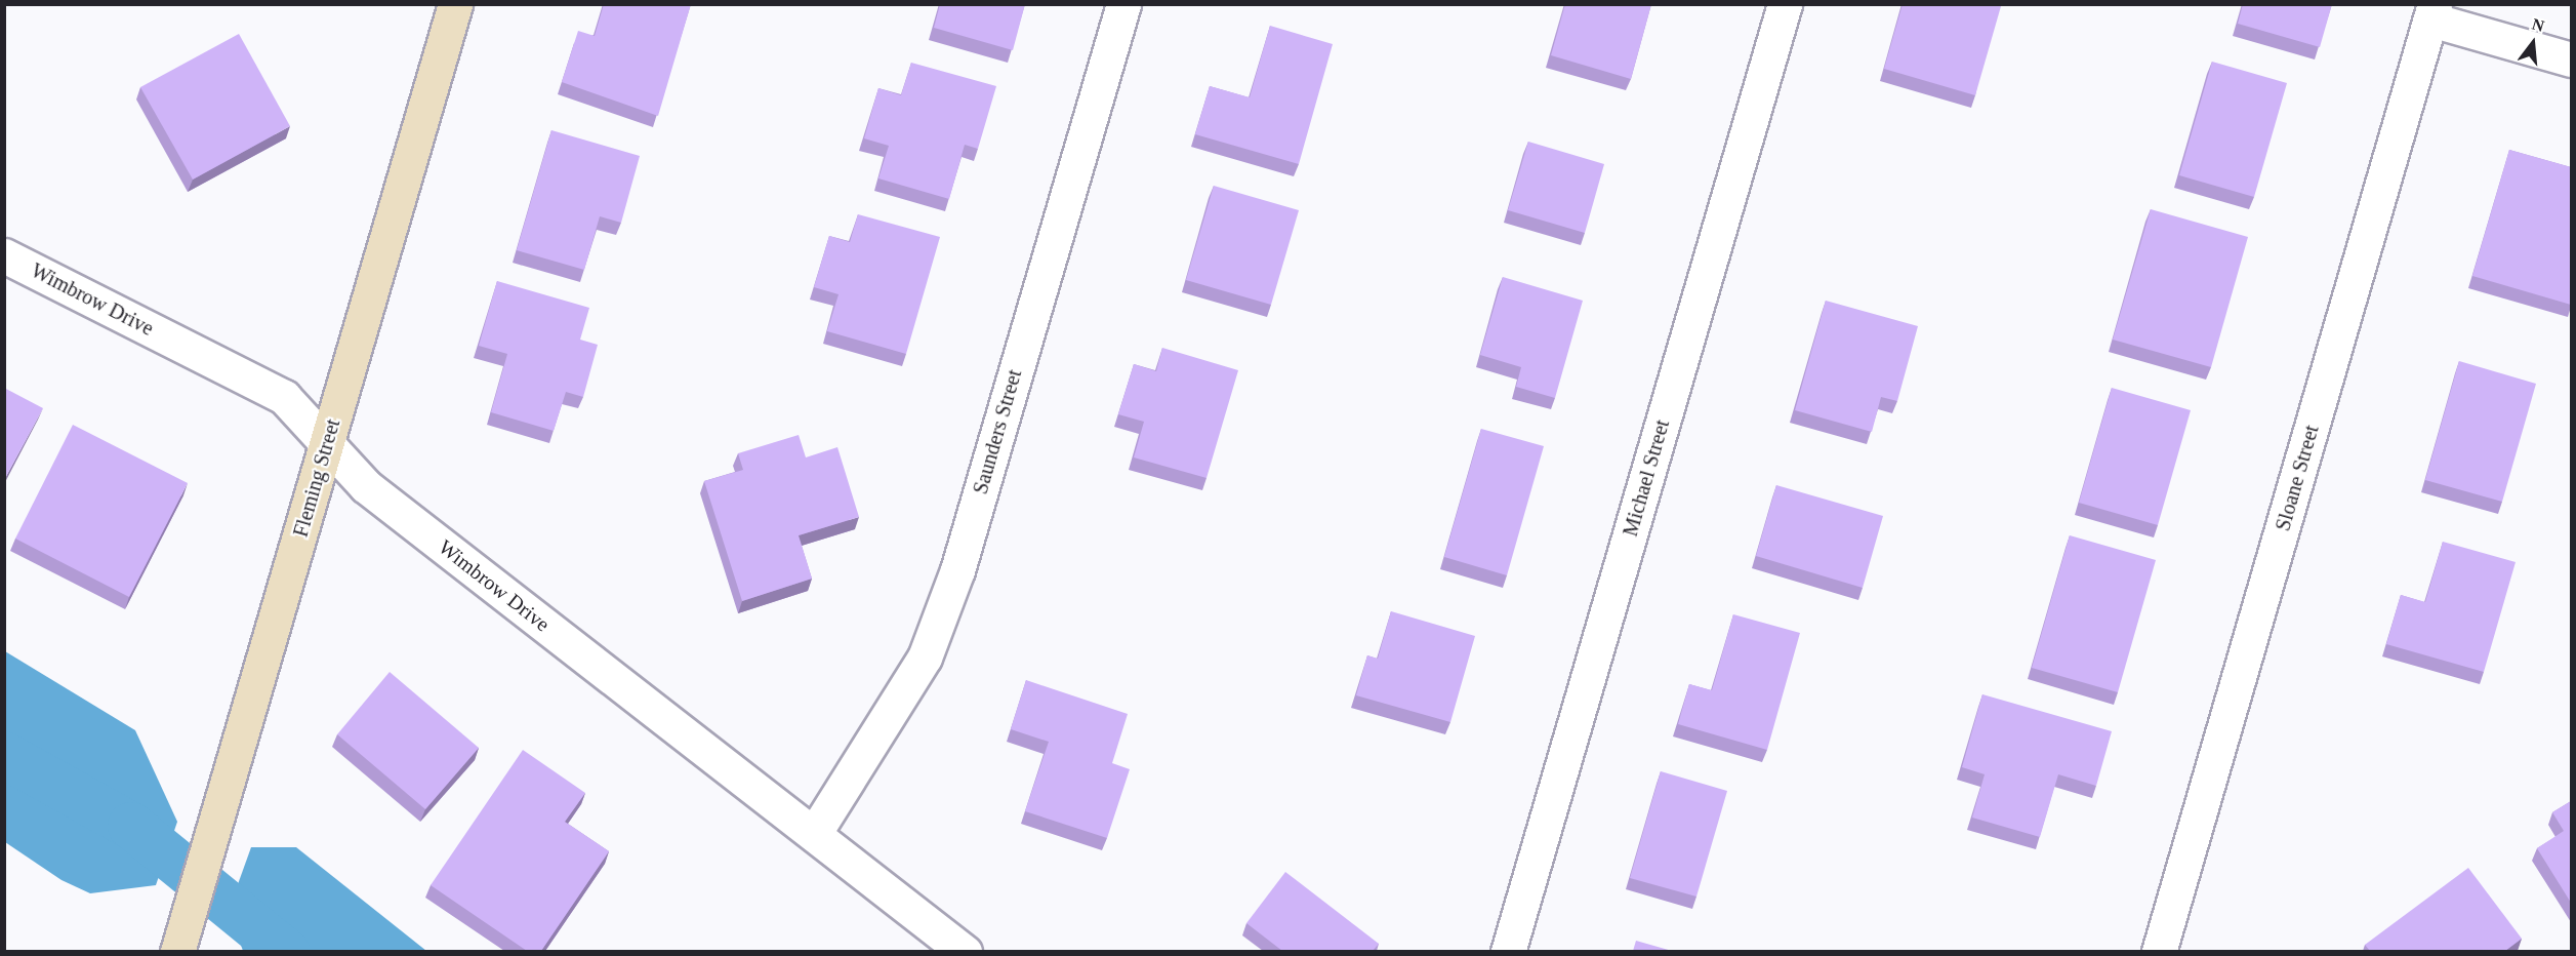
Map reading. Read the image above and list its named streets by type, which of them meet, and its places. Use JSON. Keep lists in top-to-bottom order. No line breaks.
{"streets":{"street":["Wimbrow Drive","Saunders Street","Fleming Street","Michael Street","Sloane Street"]},"crossings":[["Wimbrow Drive","Saunders Street"],["Wimbrow Drive","Fleming Street"]],"north":"top"}
